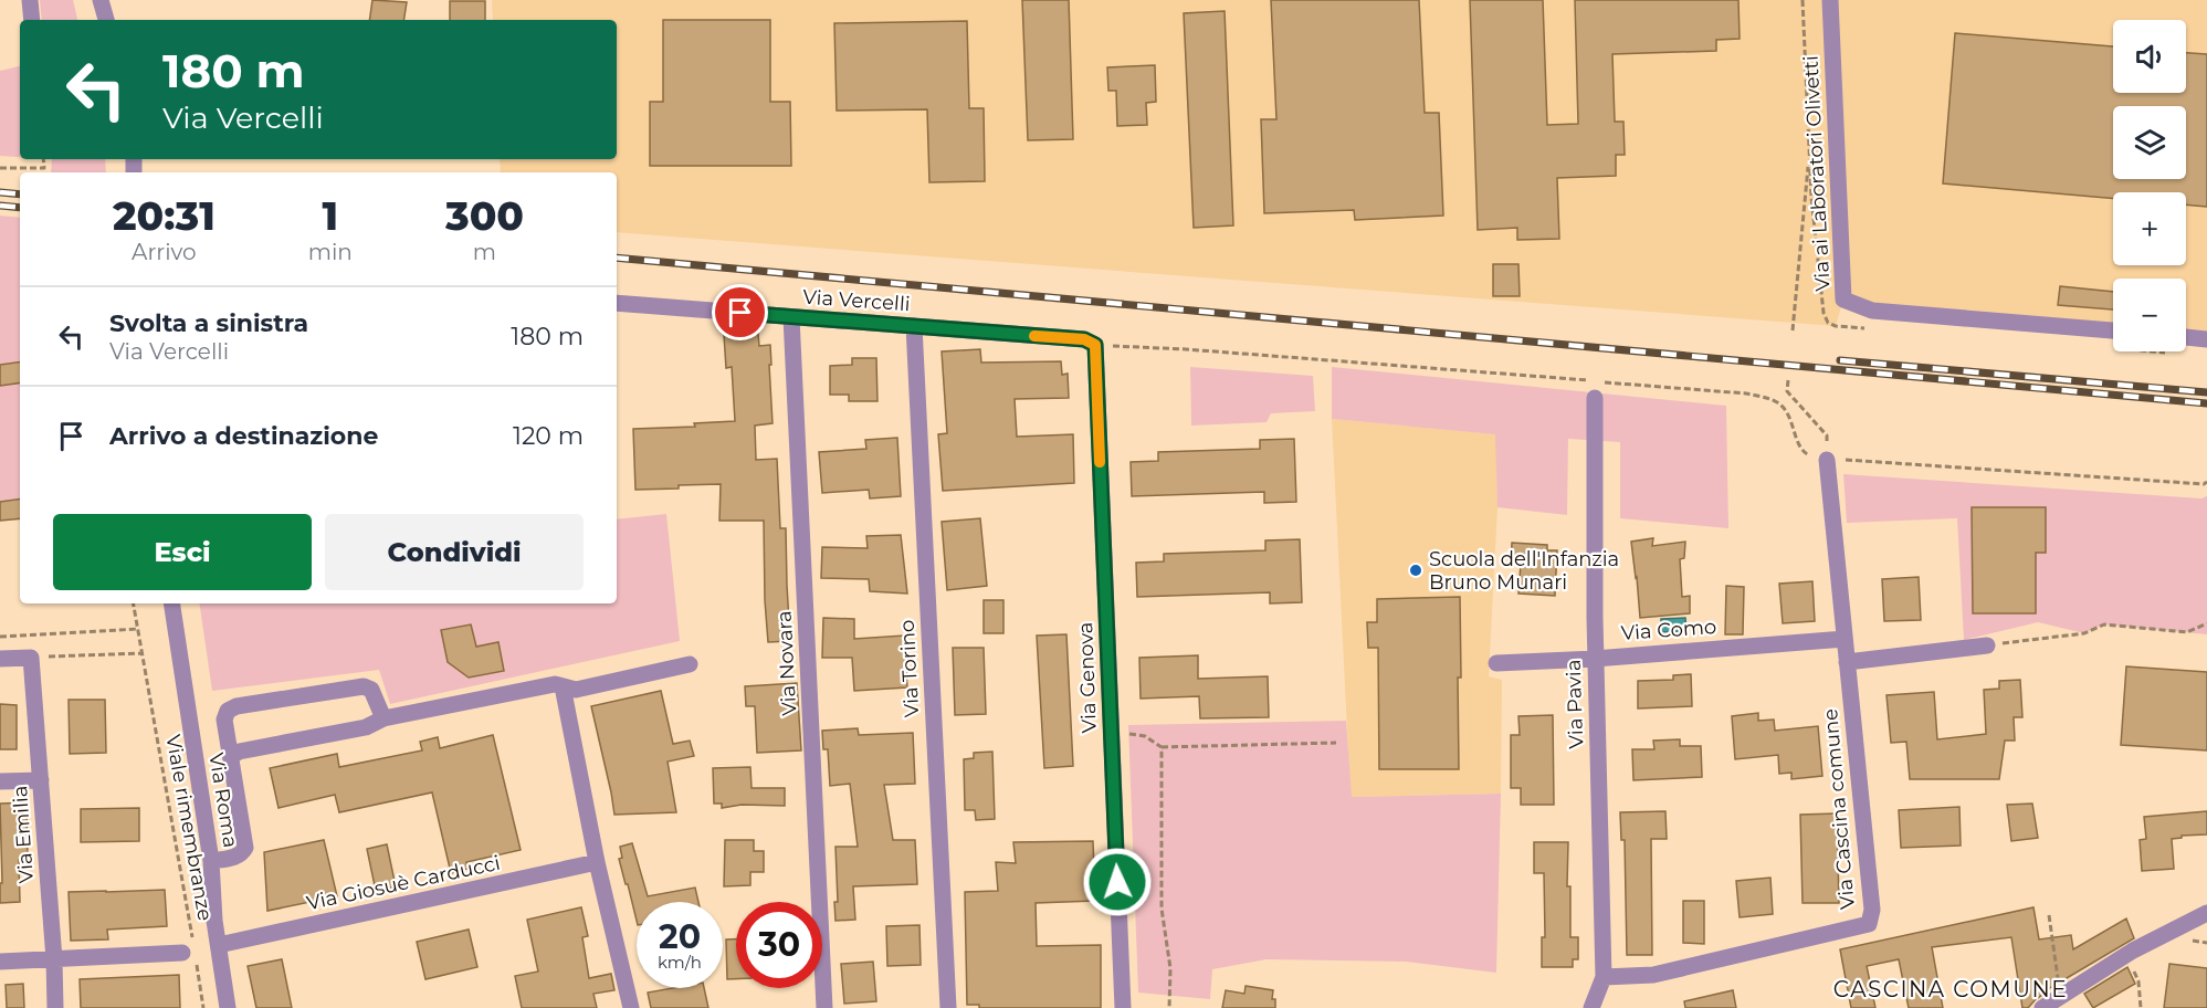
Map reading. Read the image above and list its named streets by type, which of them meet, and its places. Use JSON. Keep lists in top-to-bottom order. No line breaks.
{"streets":{"street":["Via ai Laboratori Olivetti","Via Vercelli","Via Como","Via Novara","Via Torino","Via Genova","Via Pavia","Via Roma","Via Cascina comune","Via Emilia","Via Giosuè Carducci"],"path":["Viale rimembranze"]},"crossings":[["Via Vercelli","Via Novara"],["Via Vercelli","Via Torino"],["Via Vercelli","Via Genova"],["Via Como","Via Pavia"],["Via Como","Via Cascina comune"],["Via Pavia","Via Cascina comune"],["Via Roma","Via Giosuè Carducci"]],"districts":["CASCINA COMUNE"],"places":["Scuola dell'Infanzia Bruno Munari"],"page":{"map_buttons":["+","−"],"turn":["180 m","Via Vercelli"],"eta":["20:31","Arrivo","1","min","300","m"],"list":[{"name":"Svolta a sinistra","note":"Via Vercelli","value":"180 m"},{"name":"Arrivo a destinazione","value":"120 m"}],"buttons":["Esci","Condividi"],"speed":"20 km/h","limit":"30"}}
